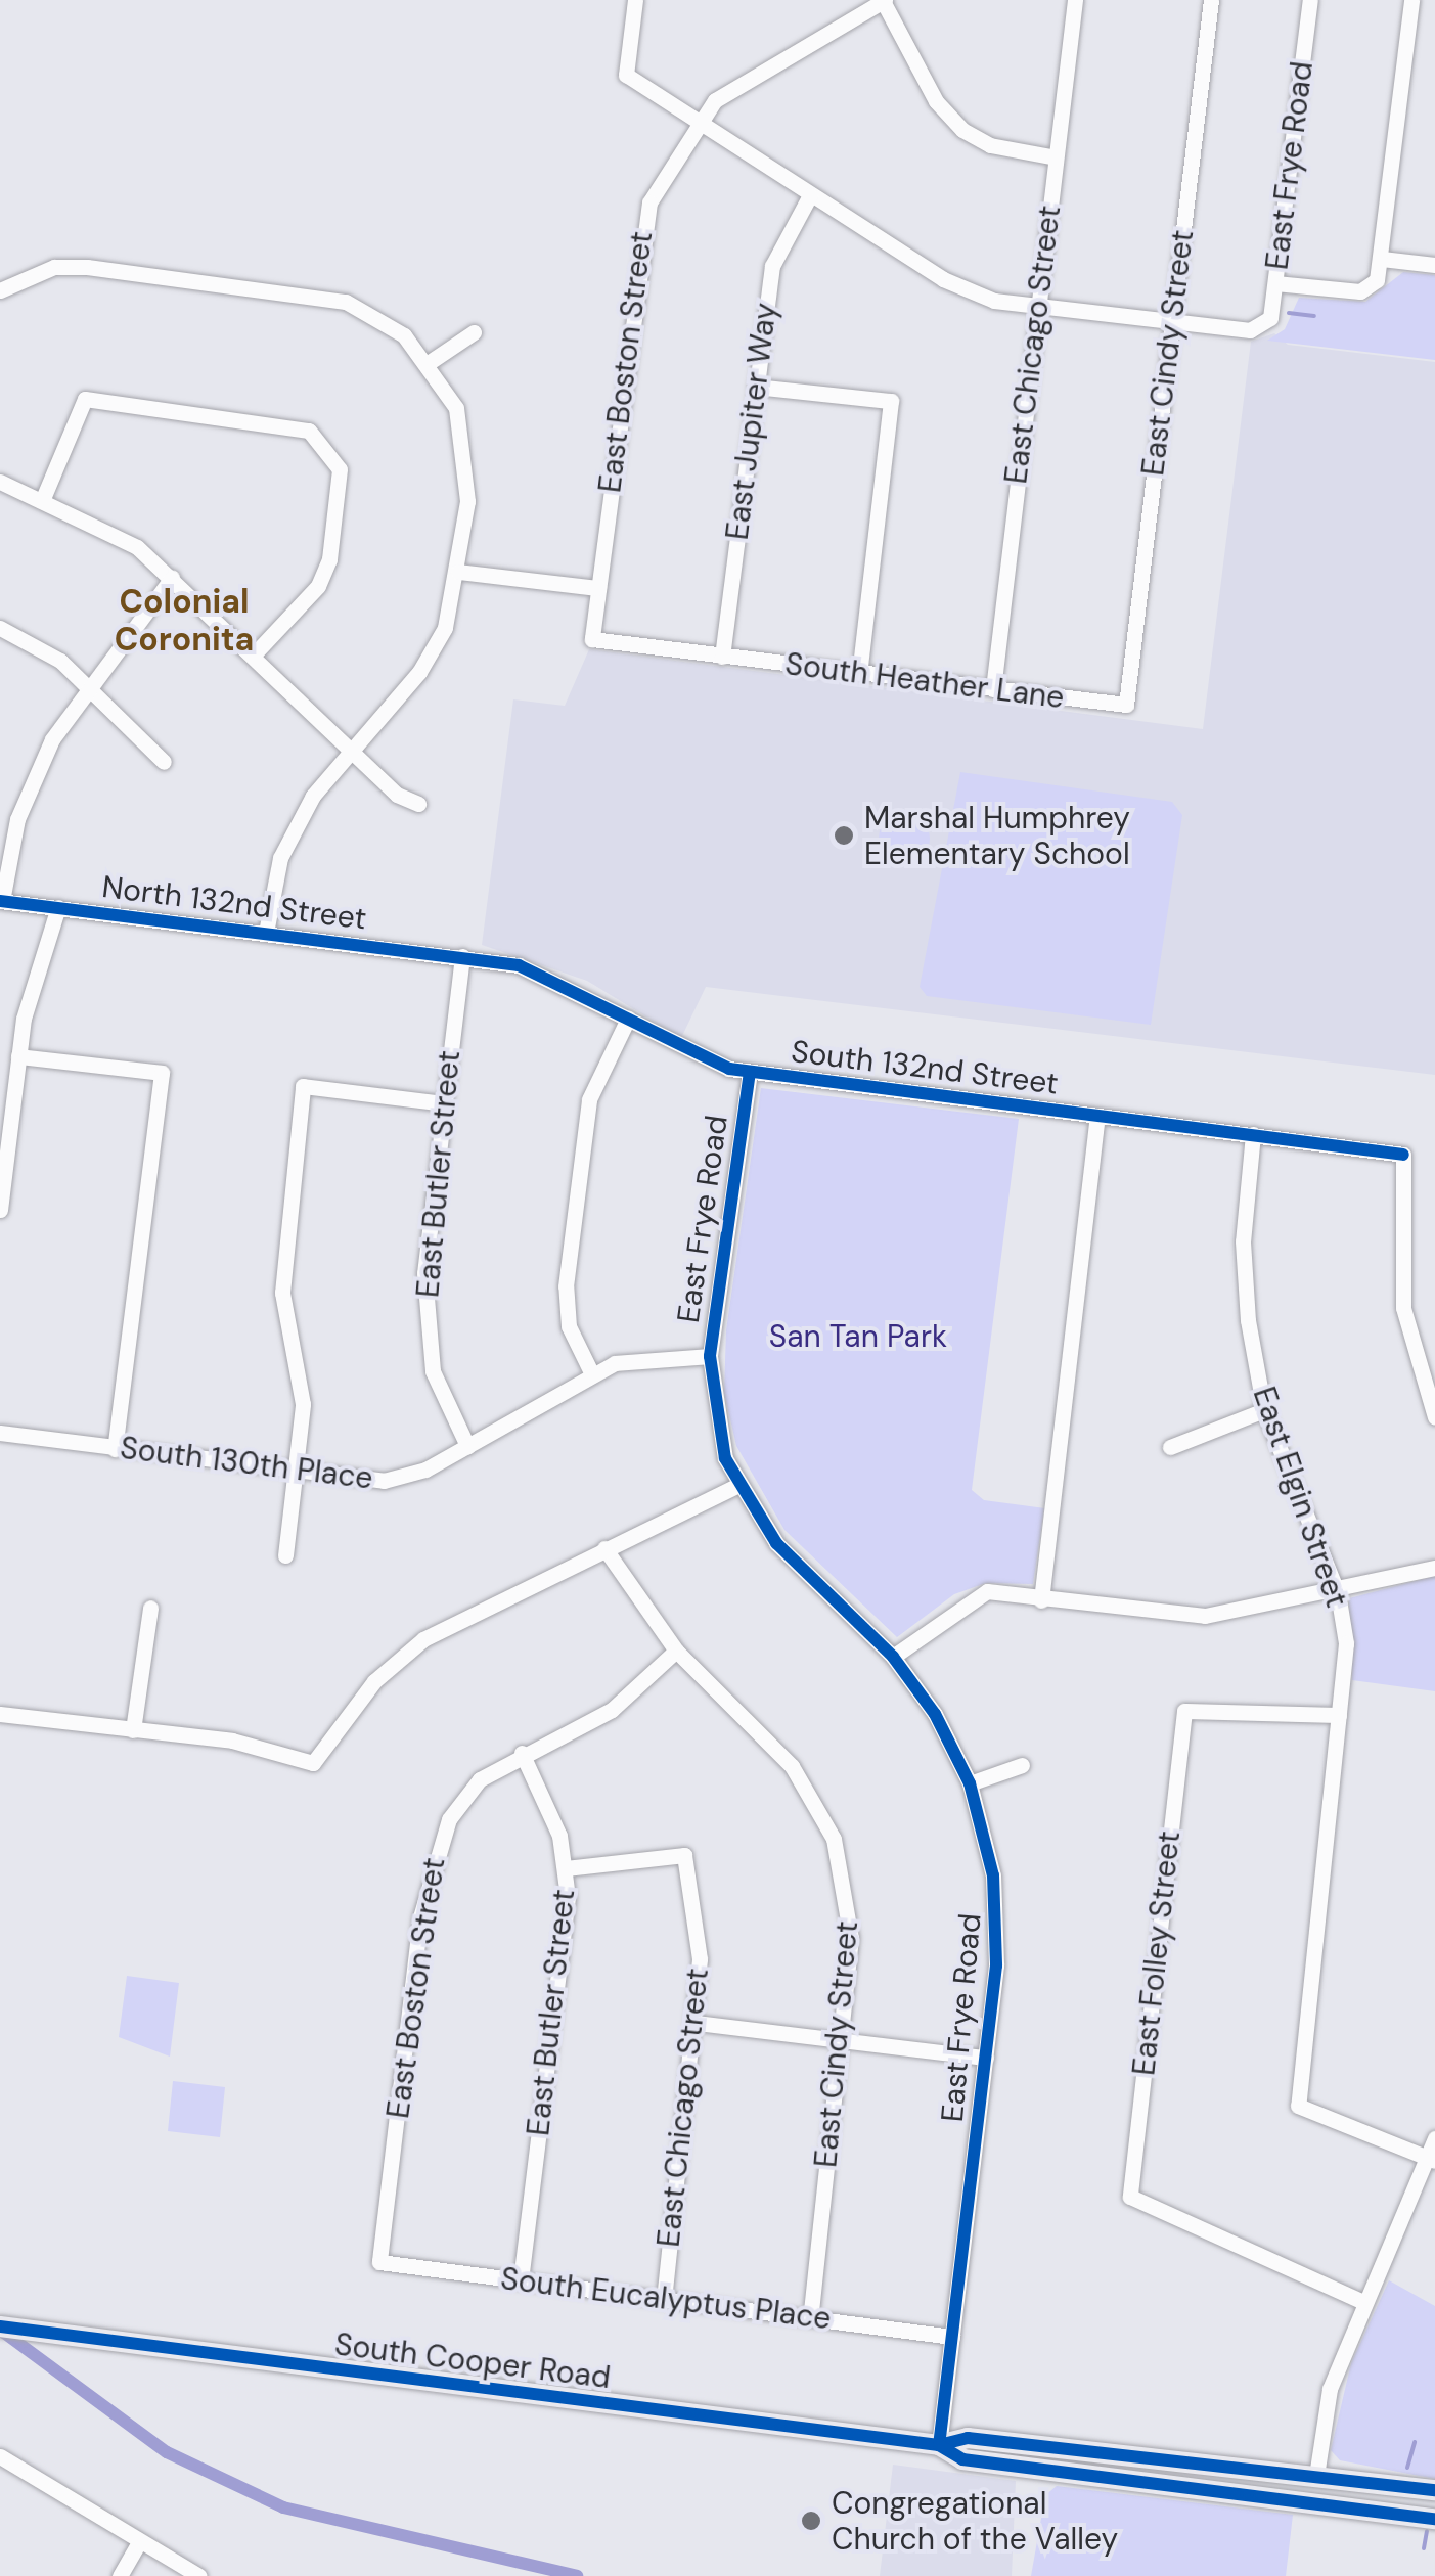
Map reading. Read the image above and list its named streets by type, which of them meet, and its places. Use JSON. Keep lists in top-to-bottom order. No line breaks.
{"streets":{"main road":["South Cooper Road"],"street":["East Frye Road","East Chicago Street","East Cindy Street","East Boston Street","East Jupiter Way","South Heather Lane","North 132nd Street","South 132nd Street","East Butler Street","South 130th Place","East Elgin Street","East Folley Street","South Eucalyptus Place"]},"crossings":[["East Frye Road","East Cindy Street"],["East Frye Road","South 132nd Street"],["East Frye Road","South 130th Place"],["East Frye Road","South Eucalyptus Place"],["East Frye Road","South Cooper Road"],["East Chicago Street","South Heather Lane"],["East Chicago Street","East Butler Street"],["East Chicago Street","South Eucalyptus Place"],["East Cindy Street","East Boston Street"],["East Cindy Street","South Heather Lane"],["East Cindy Street","South Eucalyptus Place"],["East Boston Street","East Jupiter Way"],["East Boston Street","South Heather Lane"],["East Boston Street","East Butler Street"],["East Boston Street","South Eucalyptus Place"],["East Jupiter Way","South Heather Lane"],["North 132nd Street","South 132nd Street"],["North 132nd Street","East Butler Street"],["South 132nd Street","East Butler Street"],["South 132nd Street","East Elgin Street"],["East Butler Street","South 130th Place"],["East Butler Street","South Eucalyptus Place"],["East Elgin Street","East Folley Street"]],"districts":["Colonial Coronita"],"parks":["San Tan Park"],"places":["Marshal Humphrey Elementary School","Congregational Church of the Valley"]}
